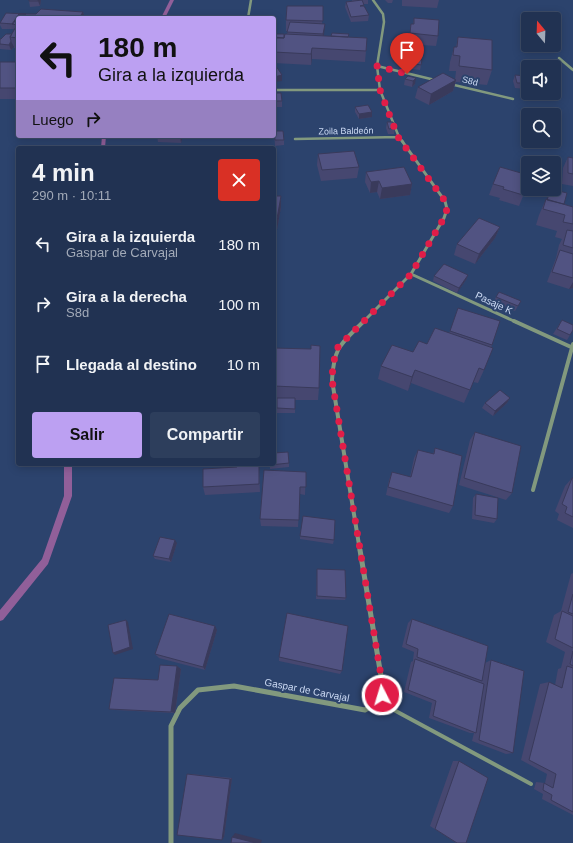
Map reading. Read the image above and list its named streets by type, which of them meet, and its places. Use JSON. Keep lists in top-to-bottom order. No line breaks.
{"streets":{"street":["S8d","Zoila Baldeón","Pasaje K","Gaspar de Carvajal"]},"north":"top","page":{"turn":["180 m","Gira a la izquierda"],"then":"Luego","heading":["4 min","290 m · 10:11"],"list":[{"name":"Gira a la izquierda","note":"Gaspar de Carvajal","value":"180 m"},{"name":"Gira a la derecha","note":"S8d","value":"100 m"},{"name":"Llegada al destino","value":"10 m"}],"buttons":["Salir","Compartir"]}}
